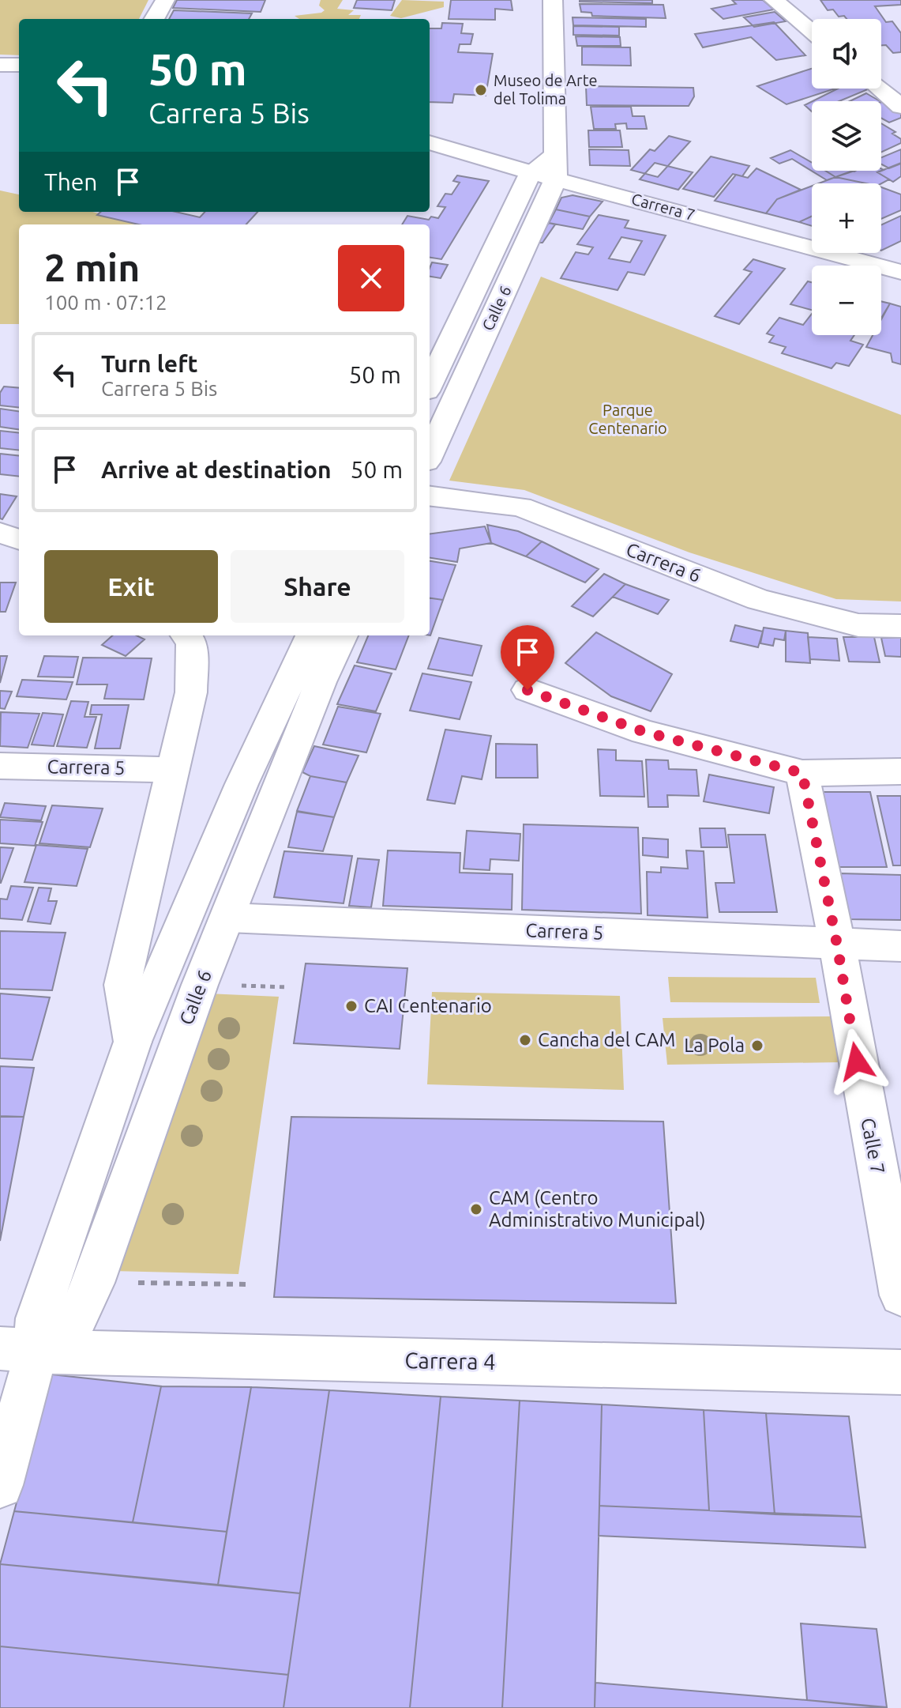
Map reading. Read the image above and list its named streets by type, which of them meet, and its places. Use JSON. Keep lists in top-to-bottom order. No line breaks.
{"streets":{"street":["Carrera 7","Calle 6","Carrera 6","Carrera 5","Calle 7","Carrera 4"]},"crossings":[["Carrera 7","Calle 6"],["Calle 6","Carrera 5"],["Calle 6","Carrera 4"],["Carrera 5","Calle 7"]],"parks":["Parque Centenario"],"places":["Museo de Arte del Tolima","CAI Centenario","Cancha del CAM","La Pola","CAM (Centro Administrativo Municipal)"],"page":{"map_buttons":["+","−"],"turn":["50 m","Carrera 5 Bis"],"then":"Then","heading":["2 min","100 m · 07:12"],"list":[{"name":"Turn left","note":"Carrera 5 Bis","value":"50 m"},{"name":"Arrive at destination","value":"50 m"}],"buttons":["Exit","Share"]}}
